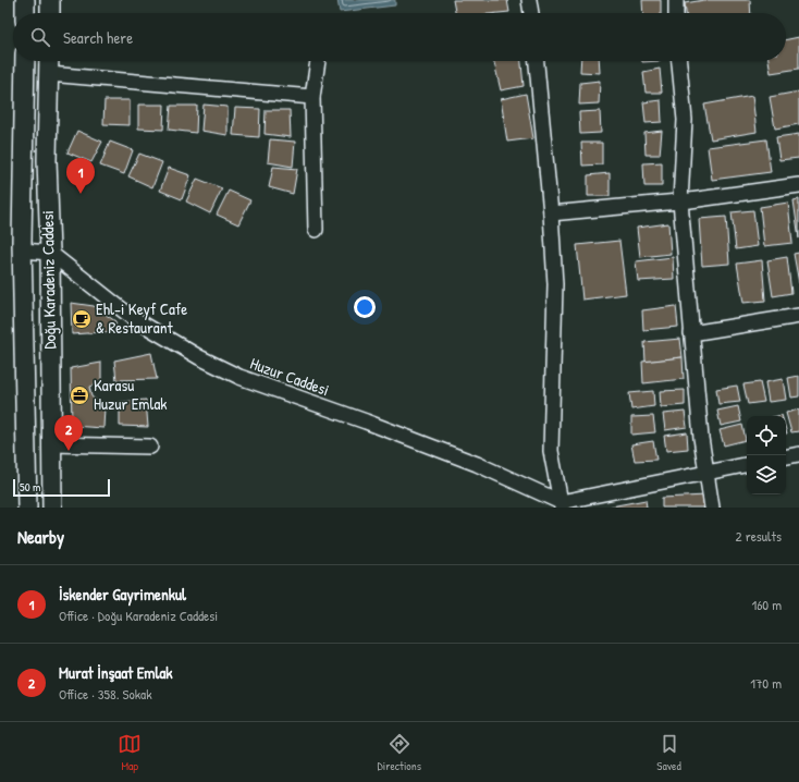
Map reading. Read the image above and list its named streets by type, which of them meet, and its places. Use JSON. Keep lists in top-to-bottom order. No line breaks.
{"streets":{"main road":["Doğu Karadeniz Caddesi"],"street":["Huzur Caddesi"]},"crossings":[["Doğu Karadeniz Caddesi","Huzur Caddesi"]],"places":{"cafe":["Ehl-i Keyf Cafe & Restaurant"],"office":["Karasu Huzur Emlak"]},"scale_bar":"50 m","page":{"search":"Search here","pins":["1","2"],"scale":"50 m","heading":["Nearby","2 results"],"list":[{"mark":"1","name":"İskender Gayrimenkul","note":"Office · Doğu Karadeniz Caddesi","value":"160 m"},{"mark":"2","name":"Murat İnşaat Emlak","note":"Office · 358. Sokak","value":"170 m"}],"nav":["Map","Directions","Saved"]}}
